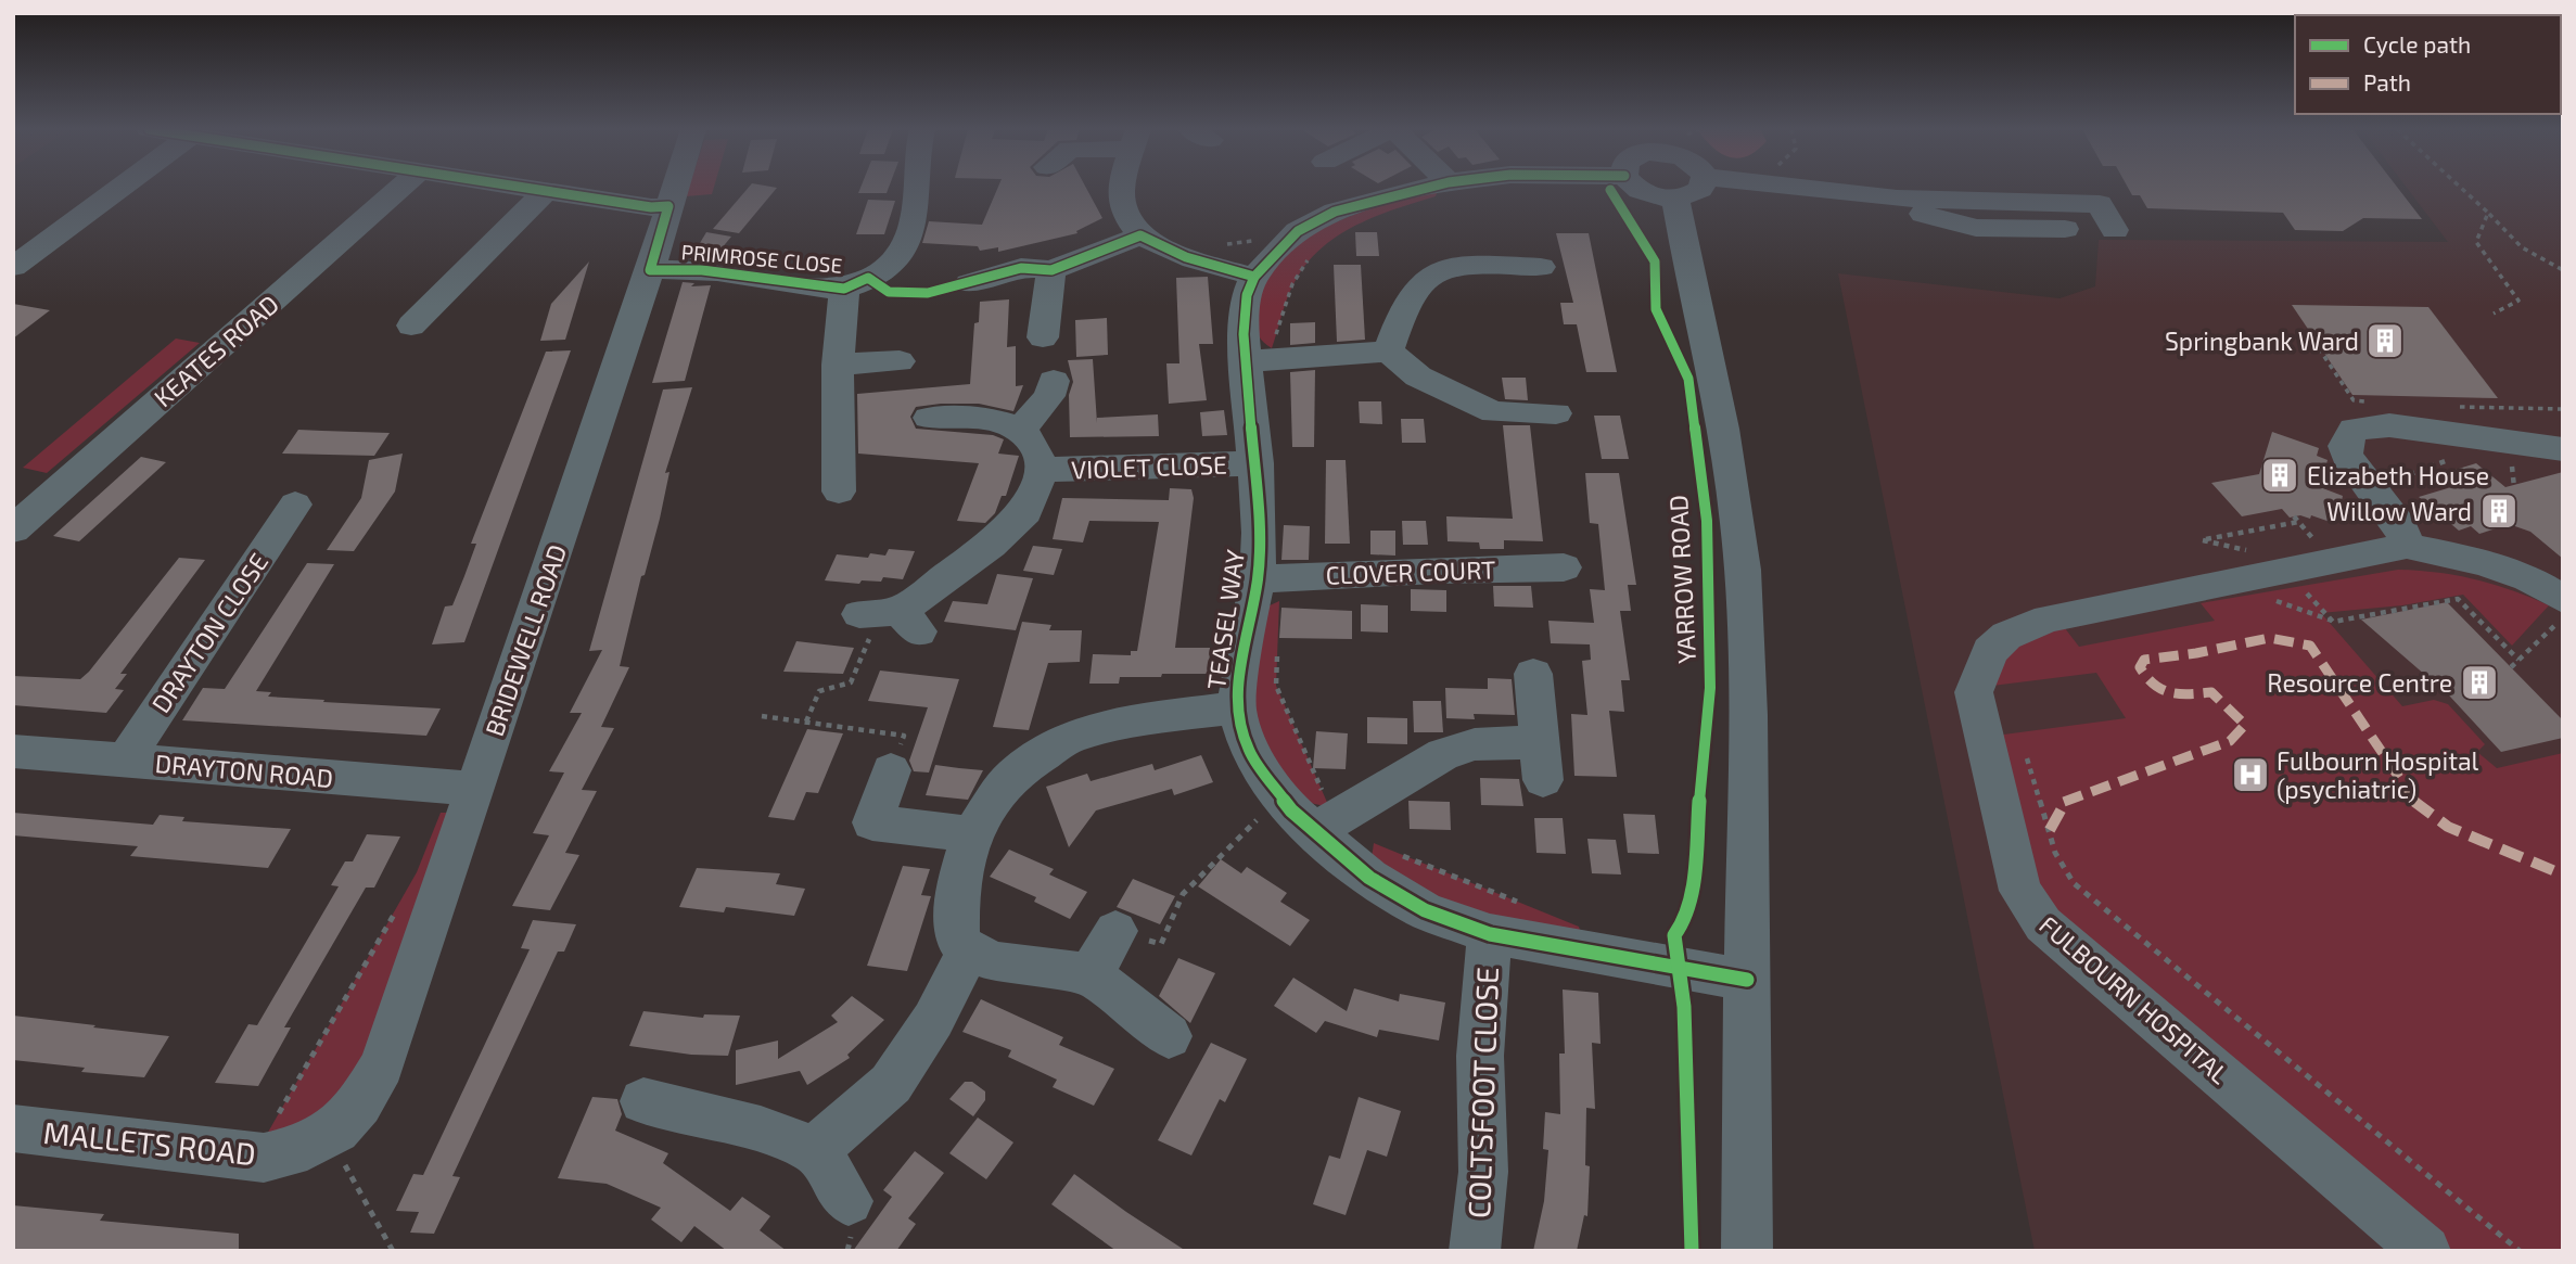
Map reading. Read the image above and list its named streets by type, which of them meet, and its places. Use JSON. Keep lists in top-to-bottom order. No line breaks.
{"streets":{"street":["PRIMROSE CLOSE","KEATES ROAD","VIOLET CLOSE","CLOVER COURT","TEASEL WAY","DRAYTON CLOSE","BRIDEWELL ROAD","DRAYTON ROAD","FULBOURN HOSPITAL","COLTSFOOT CLOSE","MALLETS ROAD"],"cycle path":["YARROW ROAD"]},"crossings":[["PRIMROSE CLOSE","BRIDEWELL ROAD"],["VIOLET CLOSE","TEASEL WAY"],["CLOVER COURT","TEASEL WAY"],["TEASEL WAY","COLTSFOOT CLOSE"],["DRAYTON CLOSE","DRAYTON ROAD"],["BRIDEWELL ROAD","DRAYTON ROAD"],["BRIDEWELL ROAD","MALLETS ROAD"]],"places":{"building":["Springbank Ward","Elizabeth House","Willow Ward","Resource Centre"],"hospital":["Fulbourn Hospital (psychiatric)"]},"legend":["Cycle path","Path"]}
